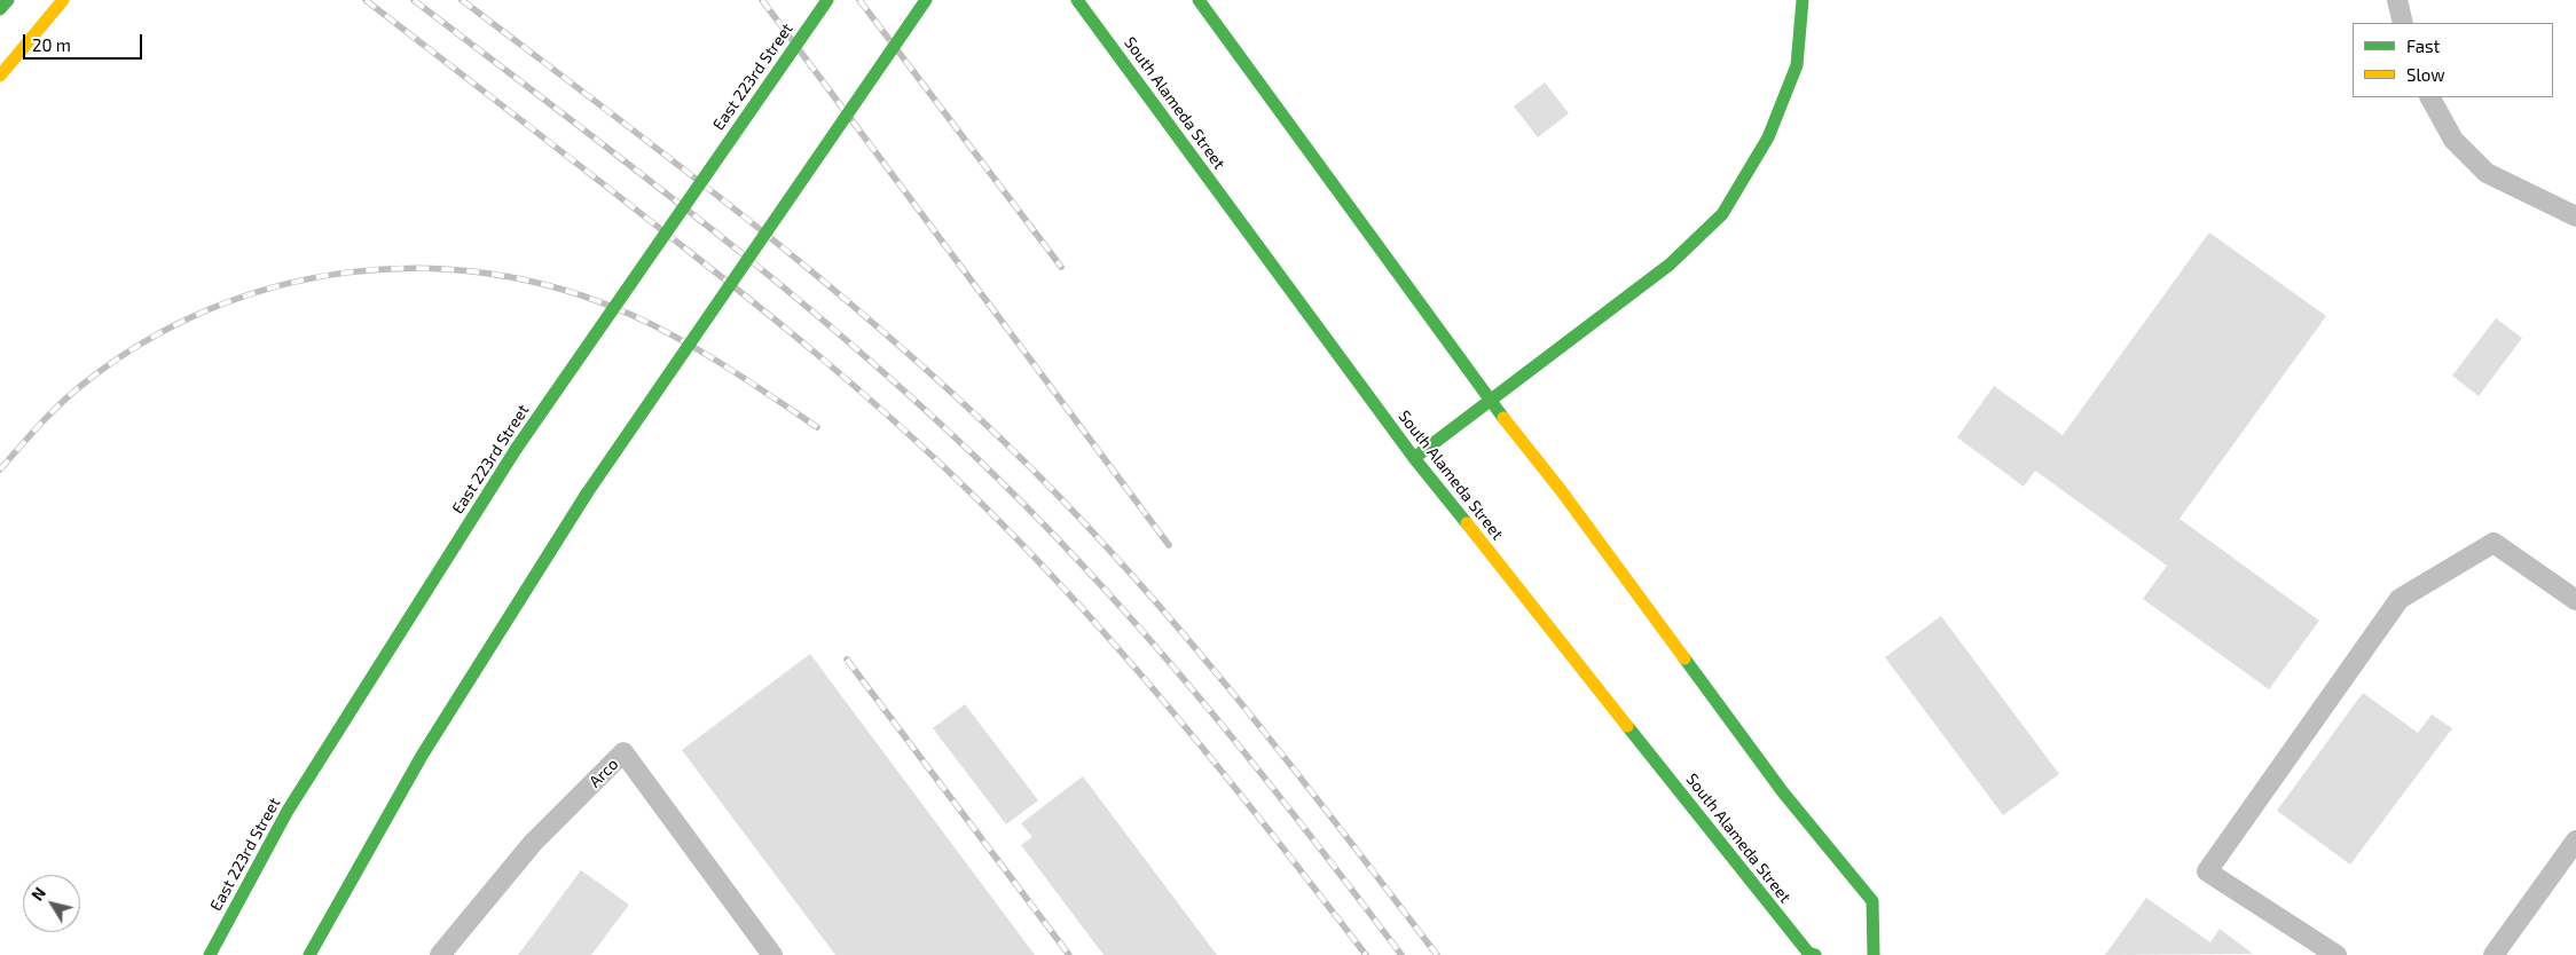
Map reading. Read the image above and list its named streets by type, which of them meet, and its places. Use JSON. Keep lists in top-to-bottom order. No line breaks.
{"streets":{"main road":["East 223rd Street","South Alameda Street"],"lane":["Arco"]},"legend":["Fast","Slow"],"scale_bar":"20 m","north":"top left"}
